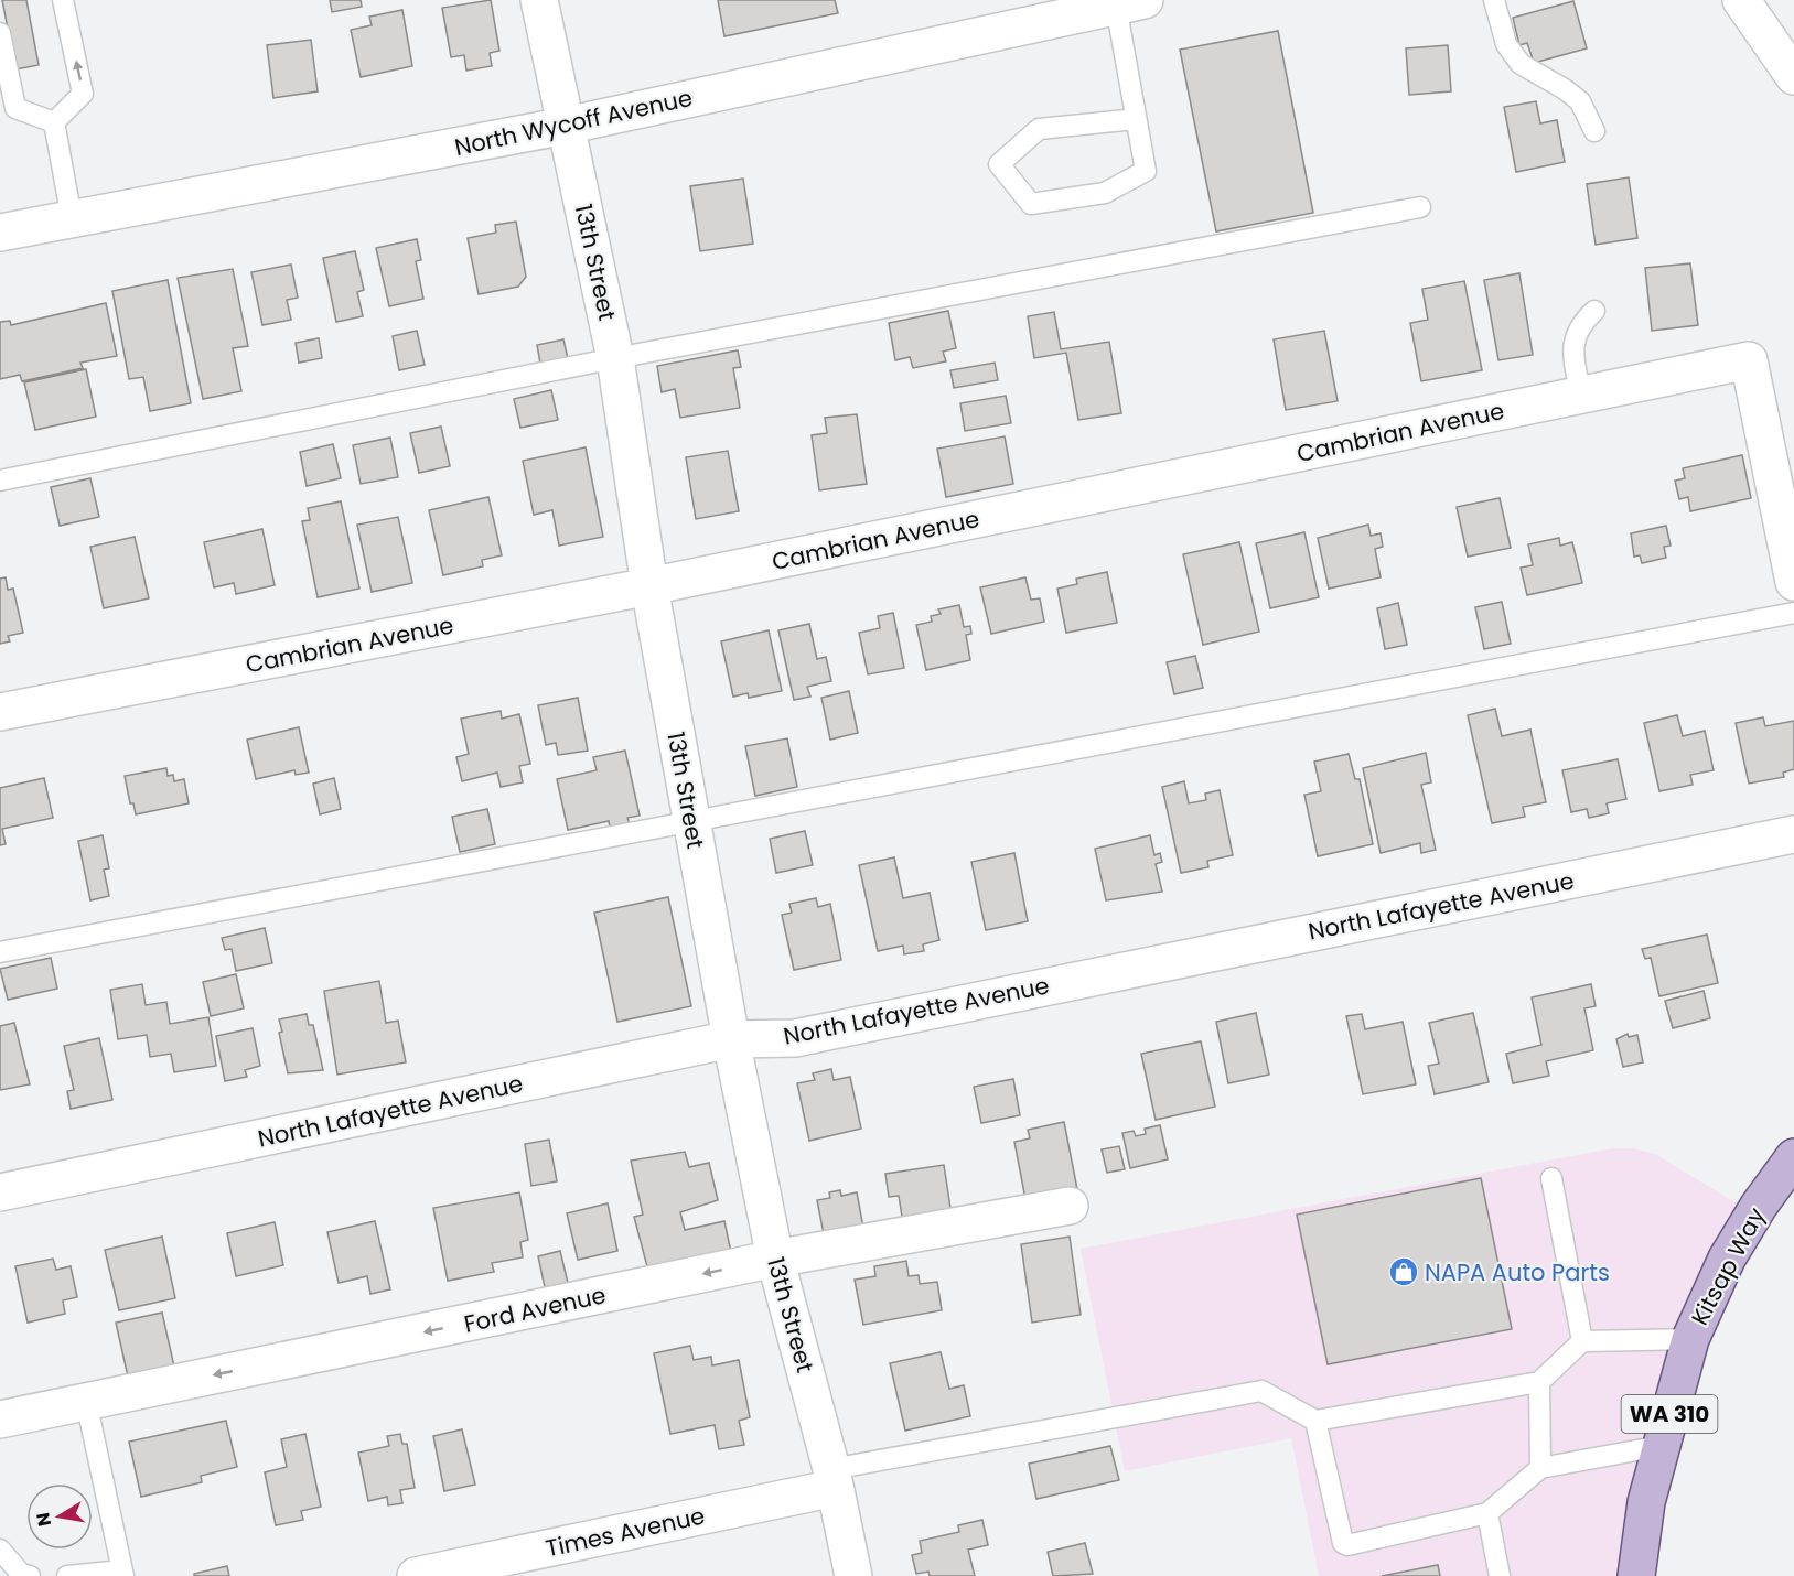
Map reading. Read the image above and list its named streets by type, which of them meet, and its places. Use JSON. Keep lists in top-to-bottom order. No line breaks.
{"streets":{"main road":["Kitsap Way","WA 310"],"street":["North Wycoff Avenue","13th Street","Cambrian Avenue","North Lafayette Avenue","Ford Avenue","Times Avenue"]},"crossings":[["North Wycoff Avenue","13th Street"],["13th Street","Cambrian Avenue"],["13th Street","North Lafayette Avenue"],["13th Street","Ford Avenue"],["13th Street","Times Avenue"]],"one_way":["Ford Avenue"],"places":{"shop":["NAPA Auto Parts"]},"north":"left"}
